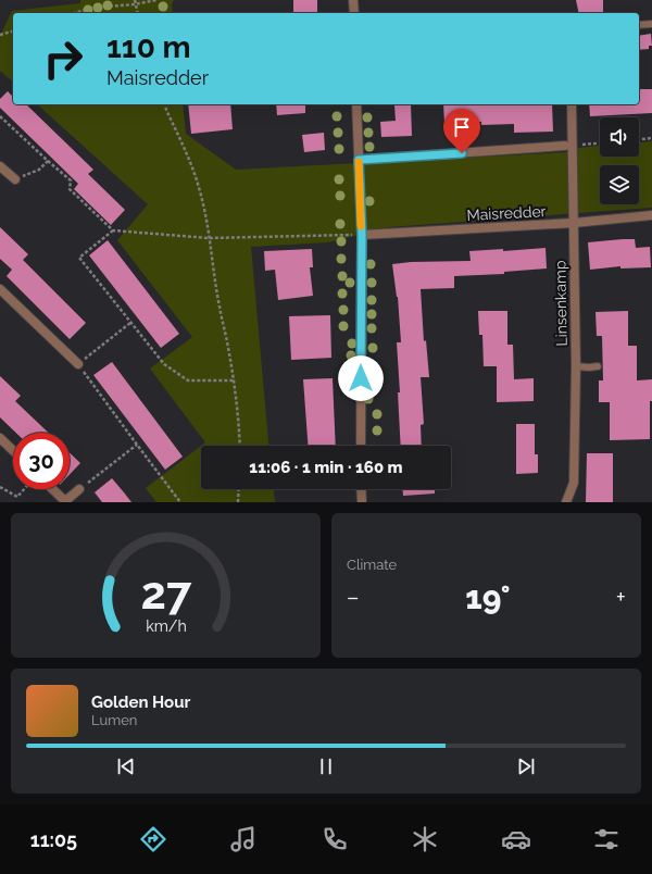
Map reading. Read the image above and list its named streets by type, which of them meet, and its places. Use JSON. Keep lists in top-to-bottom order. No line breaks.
{"streets":{"street":["Maisredder","Linsenkamp"]},"crossings":[["Maisredder","Linsenkamp"]],"page":{"turn":["110 m","Maisredder"],"limit":"30","trip":"11:06 · 1 min · 160 m","tile":"Climate","heat":["−","19°","+"],"song":["Golden Hour","Lumen"],"tabs":"11:05","gauge":["27","km/h"]}}
